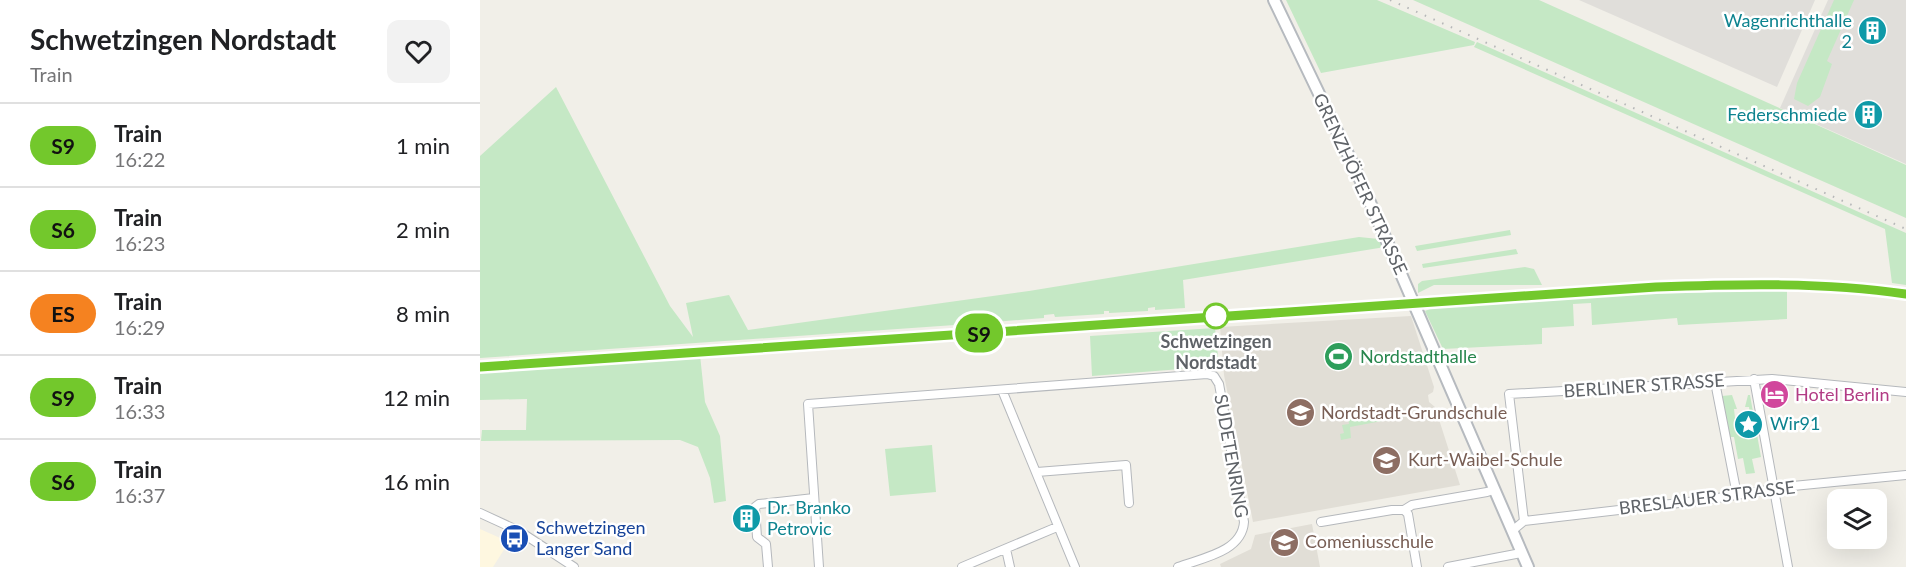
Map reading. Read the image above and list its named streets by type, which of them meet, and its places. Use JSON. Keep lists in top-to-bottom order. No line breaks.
{"streets":{"street":["GRENZHÖFER STRASSE","BERLINER STRASSE","SUDETENRING","BRESLAUER STRASSE"]},"crossings":[["BERLINER STRASSE","BRESLAUER STRASSE"]],"places":{"building":["Wagenrichthalle 2","Federschmiede","Dr. Branko Petrovic"],"other":["Schwetzingen Nordstadt"],"sports":["Nordstadthalle"],"hotel":["Hotel Berlin"],"school or university":["Nordstadt-Grundschule","Kurt-Waibel-Schule","Comeniusschule"],"place":["Wir91"],"bus stop":["Schwetzingen Langer Sand"]},"page":{"heading":["Schwetzingen Nordstadt","Train"],"on_map":"S9","list":[{"mark":"S9","name":"Train","note":"16:22","value":"1 min"},{"mark":"S6","name":"Train","note":"16:23","value":"2 min"},{"mark":"ES","name":"Train","note":"16:29","value":"8 min"},{"mark":"S9","name":"Train","note":"16:33","value":"12 min"},{"mark":"S6","name":"Train","note":"16:37","value":"16 min"}]}}
